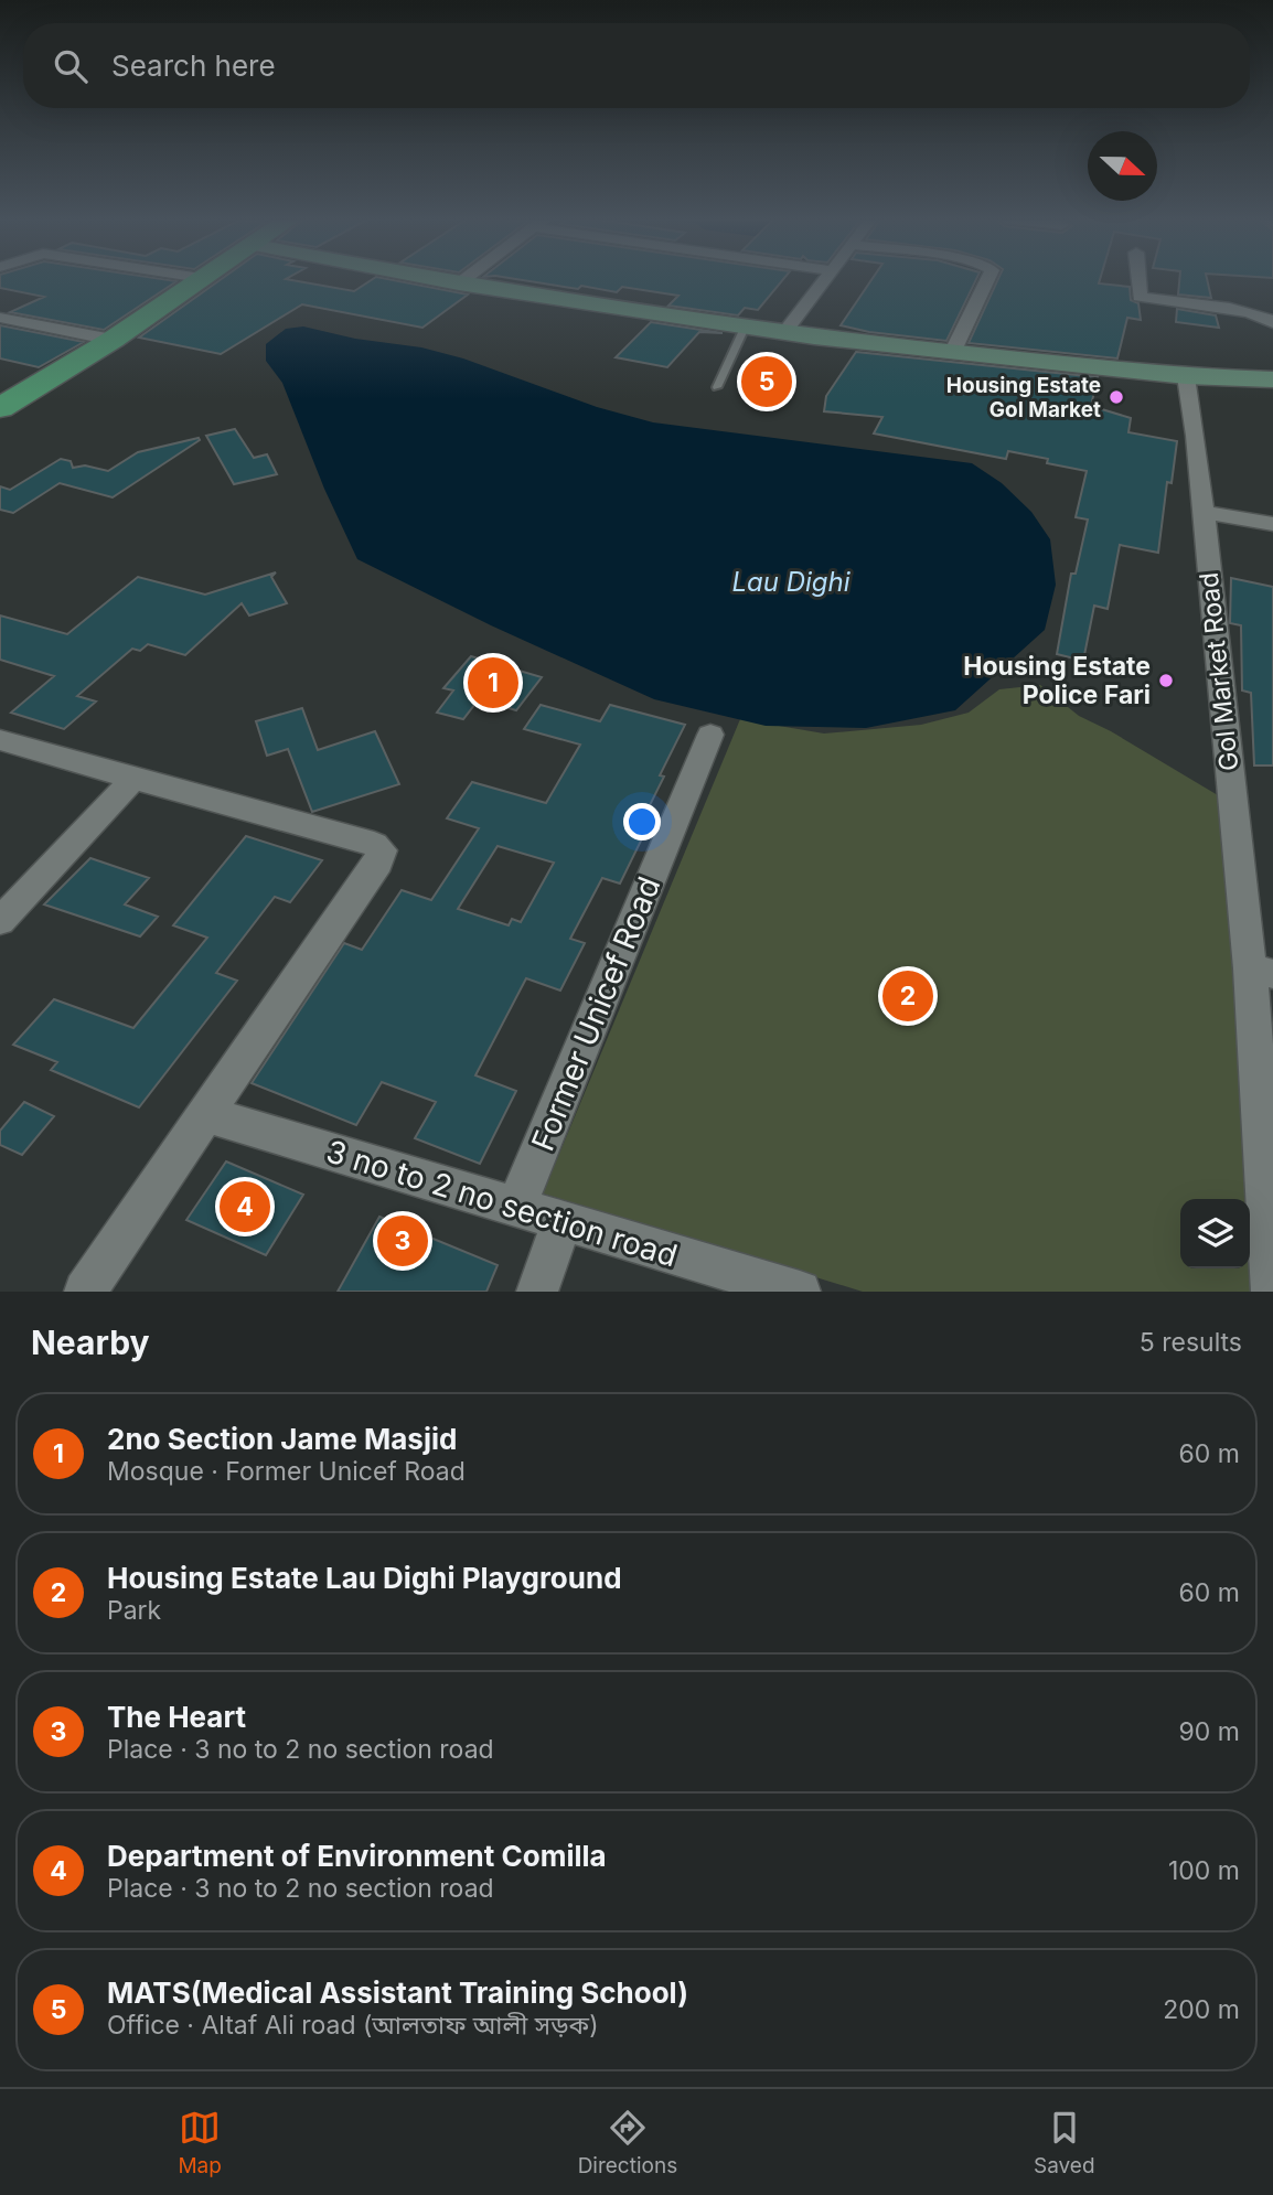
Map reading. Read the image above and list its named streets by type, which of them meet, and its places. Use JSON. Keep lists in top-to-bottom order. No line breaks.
{"streets":{"street":["Gol Market Road","Former Unicef Road","3 no to 2 no section road"]},"crossings":[["Former Unicef Road","3 no to 2 no section road"]],"water":["Lau Dighi"],"places":["Housing Estate Gol Market","Housing Estate Police Fari"],"north":"right","page":{"search":"Search here","pins":["5","1","2","4","3"],"heading":["Nearby","5 results"],"list":[{"mark":"1","name":"2no Section Jame Masjid","note":"Mosque · Former Unicef Road","value":"60 m"},{"mark":"2","name":"Housing Estate Lau Dighi Playground","note":"Park","value":"60 m"},{"mark":"3","name":"The Heart","note":"Place · 3 no to 2 no section road","value":"90 m"},{"mark":"4","name":"Department of Environment Comilla","note":"Place · 3 no to 2 no section road","value":"100 m"},{"mark":"5","name":"MATS(Medical Assistant Training School)","note":"Office · Altaf Ali road (আলতাফ আলী সড়ক)","value":"200 m"}],"nav":["Map","Directions","Saved"]}}
